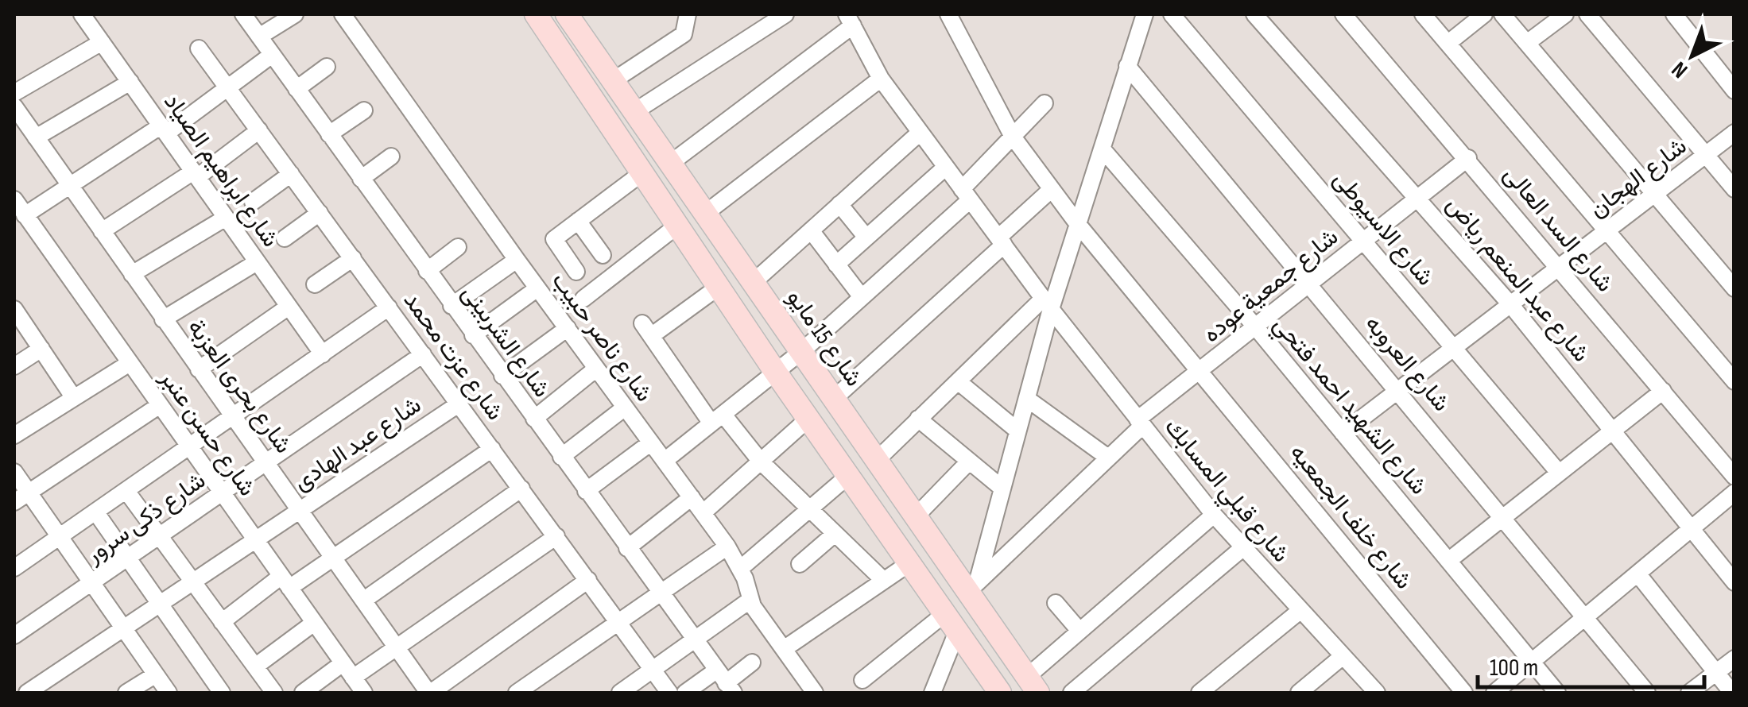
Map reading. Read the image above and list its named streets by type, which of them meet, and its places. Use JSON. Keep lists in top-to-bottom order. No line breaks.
{"streets":{"main road":["شارع 15 مايو"],"street":["شارع ابراهيم الصياد","شارع الهجان","شارع الاسيوطى","شارع السد العالى","شارع عبد المنعم رياض","شارع جمعية عوده","شارع ناصر حبيب","شارع الشربينى","شارع عزت محمد","شارع العروبه","شارع بحرى العزبة","شارع الشهيد احمد فتحي","شارع حسن عنبر","شارع عبد الهادى","شارع قبلي المسابك","شارع خلف الجمعيه","شارع ذكى سرور"]},"crossings":[["شارع الهجان","شارع الاسيوطى"],["شارع الهجان","شارع السد العالى"],["شارع الهجان","شارع عبد المنعم رياض"],["شارع الهجان","شارع العروبه"],["شارع الهجان","شارع الشهيد احمد فتحي"],["شارع الاسيوطى","شارع جمعية عوده"],["شارع السد العالى","شارع جمعية عوده"],["شارع عبد المنعم رياض","شارع جمعية عوده"],["شارع جمعية عوده","شارع 15 مايو"],["شارع جمعية عوده","شارع العروبه"],["شارع جمعية عوده","شارع الشهيد احمد فتحي"],["شارع جمعية عوده","شارع قبلي المسابك"],["شارع جمعية عوده","شارع خلف الجمعيه"],["شارع عزت محمد","شارع عبد الهادى"],["شارع عزت محمد","شارع ذكى سرور"],["شارع بحرى العزبة","شارع عبد الهادى"],["شارع بحرى العزبة","شارع ذكى سرور"],["شارع حسن عنبر","شارع عبد الهادى"],["شارع حسن عنبر","شارع ذكى سرور"]],"scale_bar":"100 m","north":"bottom left"}
